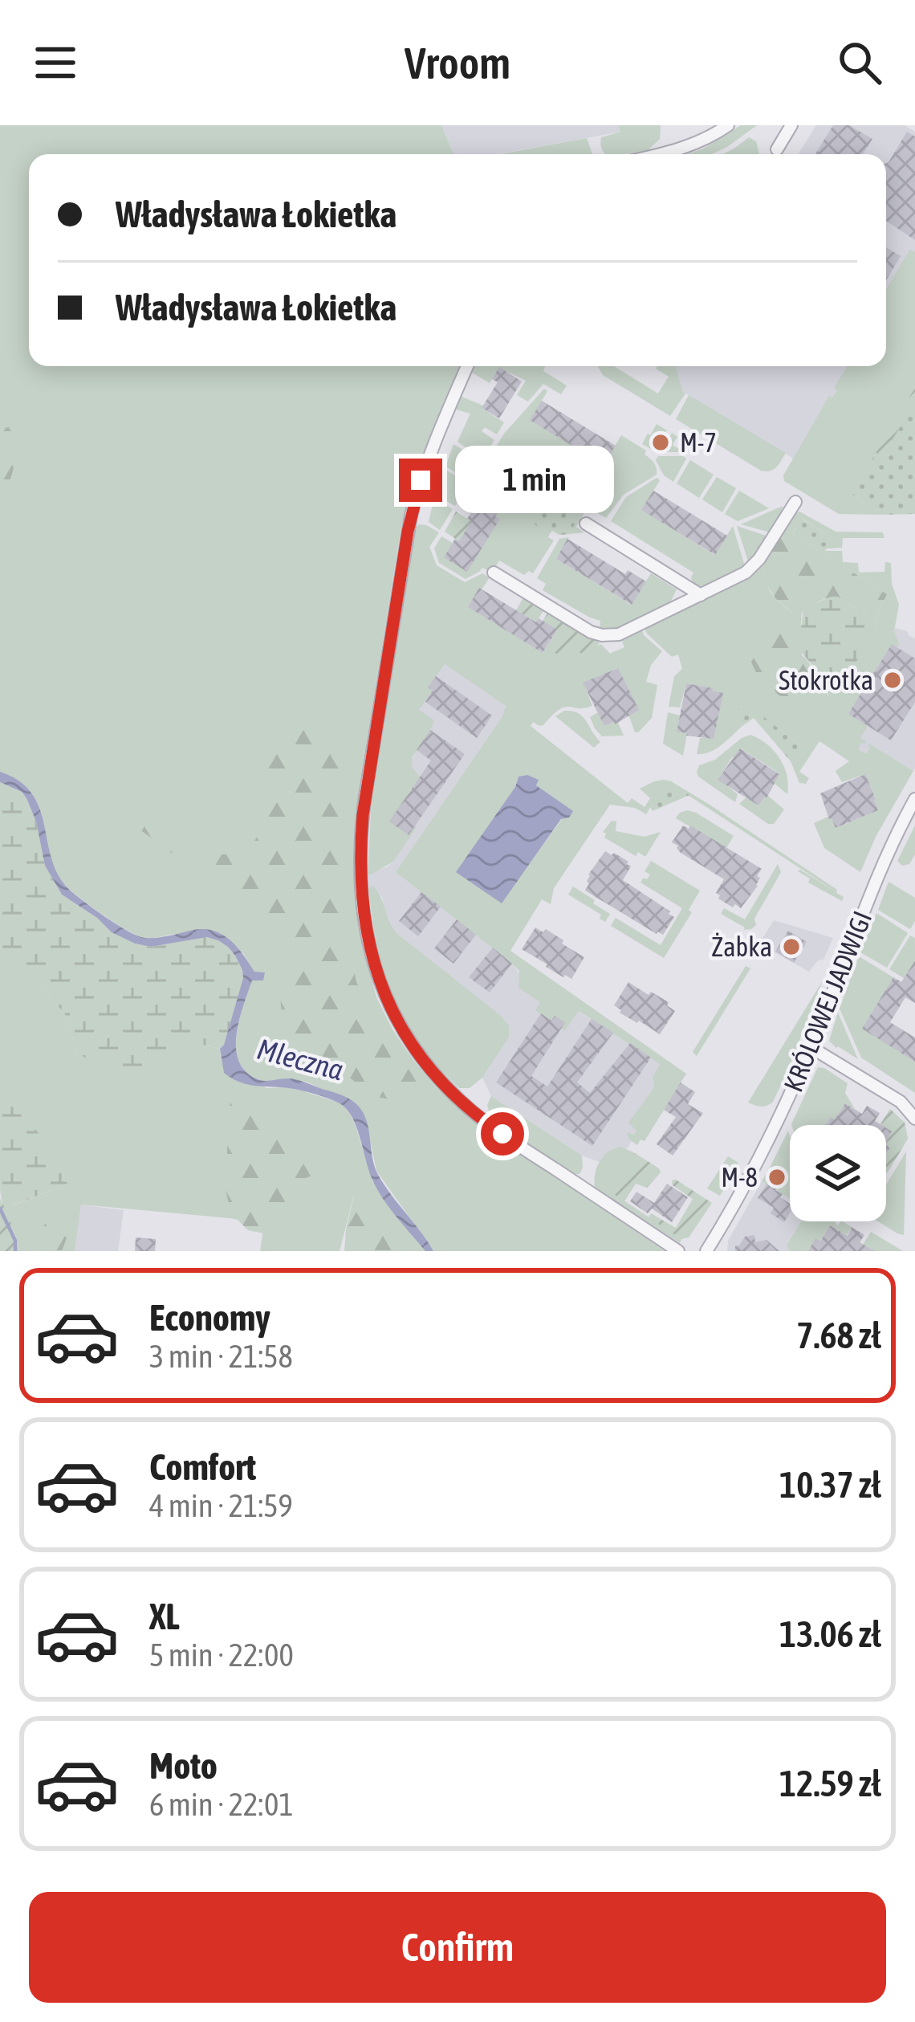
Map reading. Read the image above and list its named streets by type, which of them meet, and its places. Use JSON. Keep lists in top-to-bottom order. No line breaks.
{"streets":{"street":["KRÓLOWEJ JADWIGI"]},"water":["Mleczna"],"places":["M-7","Stokrotka","Żabka","M-8"],"page":{"header":"Vroom","banner":["Władysława Łokietka","Władysława Łokietka"],"bubble":"1 min","list":[{"name":"Economy","note":"3 min · 21:58","value":"7.68 zł"},{"name":"Comfort","note":"4 min · 21:59","value":"10.37 zł"},{"name":"XL","note":"5 min · 22:00","value":"13.06 zł"},{"name":"Moto","note":"6 min · 22:01","value":"12.59 zł"}],"buttons":"Confirm"}}
